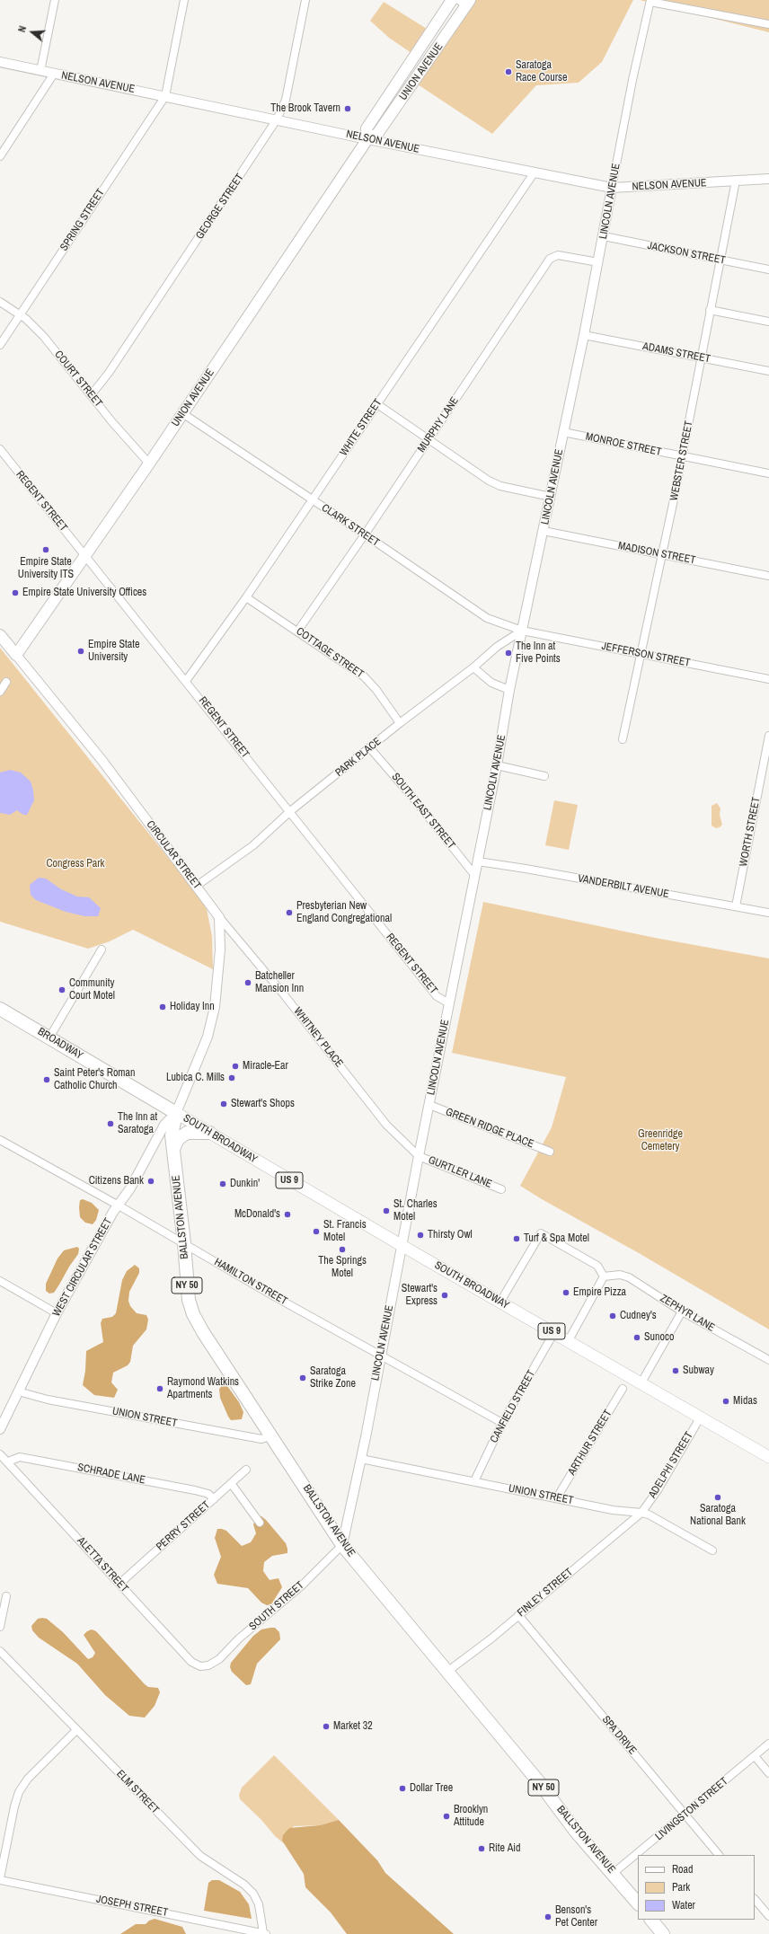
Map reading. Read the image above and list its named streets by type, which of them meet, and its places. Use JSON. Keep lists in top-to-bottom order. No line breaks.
{"streets":{"highway":["BROADWAY","US 9","BALLSTON AVENUE","NY 50"],"main road":["UNION AVENUE","CIRCULAR STREET","SOUTH BROADWAY"],"street":["NELSON AVENUE","LINCOLN AVENUE","GEORGE STREET","SPRING STREET","JACKSON STREET","ADAMS STREET","COURT STREET","MURPHY LANE","WHITE STREET","MONROE STREET","WEBSTER STREET","REGENT STREET","CLARK STREET","MADISON STREET","COTTAGE STREET","JEFFERSON STREET","PARK PLACE","SOUTH EAST STREET","WORTH STREET","VANDERBILT AVENUE","WHITNEY PLACE","GREEN RIDGE PLACE","GURTLER LANE","WEST CIRCULAR STREET","HAMILTON STREET","ZEPHYR LANE","CANFIELD STREET","UNION STREET","ARTHUR STREET","ADELPHI STREET","SCHRADE LANE","PERRY STREET","ALETTA STREET","FINLEY STREET","SOUTH STREET","SPA DRIVE","ELM STREET","LIVINGSTON STREET","JOSEPH STREET"]},"crossings":[["UNION AVENUE","NELSON AVENUE"],["UNION AVENUE","COURT STREET"],["UNION AVENUE","REGENT STREET"],["UNION AVENUE","CLARK STREET"],["UNION AVENUE","CIRCULAR STREET"],["NELSON AVENUE","LINCOLN AVENUE"],["NELSON AVENUE","GEORGE STREET"],["NELSON AVENUE","SPRING STREET"],["NELSON AVENUE","WHITE STREET"],["NELSON AVENUE","WEBSTER STREET"],["LINCOLN AVENUE","JACKSON STREET"],["LINCOLN AVENUE","ADAMS STREET"],["LINCOLN AVENUE","MURPHY LANE"],["LINCOLN AVENUE","MONROE STREET"],["LINCOLN AVENUE","REGENT STREET"],["LINCOLN AVENUE","CLARK STREET"],["LINCOLN AVENUE","MADISON STREET"],["LINCOLN AVENUE","JEFFERSON STREET"],["LINCOLN AVENUE","PARK PLACE"],["LINCOLN AVENUE","SOUTH EAST STREET"],["LINCOLN AVENUE","VANDERBILT AVENUE"],["LINCOLN AVENUE","WHITNEY PLACE"],["LINCOLN AVENUE","GREEN RIDGE PLACE"],["LINCOLN AVENUE","SOUTH BROADWAY"],["LINCOLN AVENUE","GURTLER LANE"],["LINCOLN AVENUE","BALLSTON AVENUE"],["LINCOLN AVENUE","HAMILTON STREET"],["LINCOLN AVENUE","UNION STREET"],["LINCOLN AVENUE","SOUTH STREET"],["GEORGE STREET","COURT STREET"],["SPRING STREET","COURT STREET"],["JACKSON STREET","WEBSTER STREET"],["ADAMS STREET","WEBSTER STREET"],["MURPHY LANE","CLARK STREET"],["MURPHY LANE","COTTAGE STREET"],["WHITE STREET","REGENT STREET"],["WHITE STREET","CLARK STREET"],["WHITE STREET","COTTAGE STREET"],["MONROE STREET","WEBSTER STREET"],["WEBSTER STREET","MADISON STREET"],["WEBSTER STREET","JEFFERSON STREET"],["REGENT STREET","PARK PLACE"],["CLARK STREET","JEFFERSON STREET"],["CLARK STREET","PARK PLACE"],["COTTAGE STREET","PARK PLACE"],["JEFFERSON STREET","PARK PLACE"],["PARK PLACE","SOUTH EAST STREET"],["PARK PLACE","CIRCULAR STREET"],["WORTH STREET","VANDERBILT AVENUE"],["CIRCULAR STREET","WHITNEY PLACE"],["WHITNEY PLACE","GURTLER LANE"],["BROADWAY","SOUTH BROADWAY"],["BROADWAY","BALLSTON AVENUE"],["BROADWAY","WEST CIRCULAR STREET"],["SOUTH BROADWAY","BALLSTON AVENUE"],["SOUTH BROADWAY","WEST CIRCULAR STREET"],["SOUTH BROADWAY","CANFIELD STREET"],["SOUTH BROADWAY","ADELPHI STREET"],["BALLSTON AVENUE","WEST CIRCULAR STREET"],["BALLSTON AVENUE","HAMILTON STREET"],["BALLSTON AVENUE","UNION STREET"],["BALLSTON AVENUE","FINLEY STREET"],["BALLSTON AVENUE","SOUTH STREET"],["BALLSTON AVENUE","LIVINGSTON STREET"],["WEST CIRCULAR STREET","HAMILTON STREET"],["WEST CIRCULAR STREET","UNION STREET"],["HAMILTON STREET","CANFIELD STREET"],["CANFIELD STREET","UNION STREET"],["UNION STREET","ARTHUR STREET"],["UNION STREET","ADELPHI STREET"],["UNION STREET","FINLEY STREET"],["ADELPHI STREET","FINLEY STREET"],["SCHRADE LANE","PERRY STREET"],["SCHRADE LANE","ALETTA STREET"],["PERRY STREET","ALETTA STREET"],["ALETTA STREET","SOUTH STREET"],["FINLEY STREET","SPA DRIVE"],["SPA DRIVE","LIVINGSTON STREET"],["ELM STREET","JOSEPH STREET"]],"parks":["Congress Park","Greenridge Cemetery"],"places":["Saratoga Race Course","The Brook Tavern","Empire State University ITS","Empire State University Offices","Empire State University","The Inn at Five Points","Presbyterian New England Congregational","Batcheller Mansion Inn","Community Court Motel","Holiday Inn","Miracle-Ear","Lubica C. Mills","Saint Peter's Roman Catholic Church","Stewart's Shops","The Inn at Saratoga","Citizens Bank","Dunkin'","St. Charles Motel","McDonald's","St. Francis Motel","Thirsty Owl","Turf & Spa Motel","The Springs Motel","Empire Pizza","Stewart's Express","Cudney's","Sunoco","Subway","Saratoga Strike Zone","Raymond Watkins Apartments","Midas","Saratoga National Bank","Market 32","Dollar Tree","Brooklyn Attitude","Rite Aid","Benson's Pet Center"],"legend":["Road","Park","Water"],"north":"left"}
